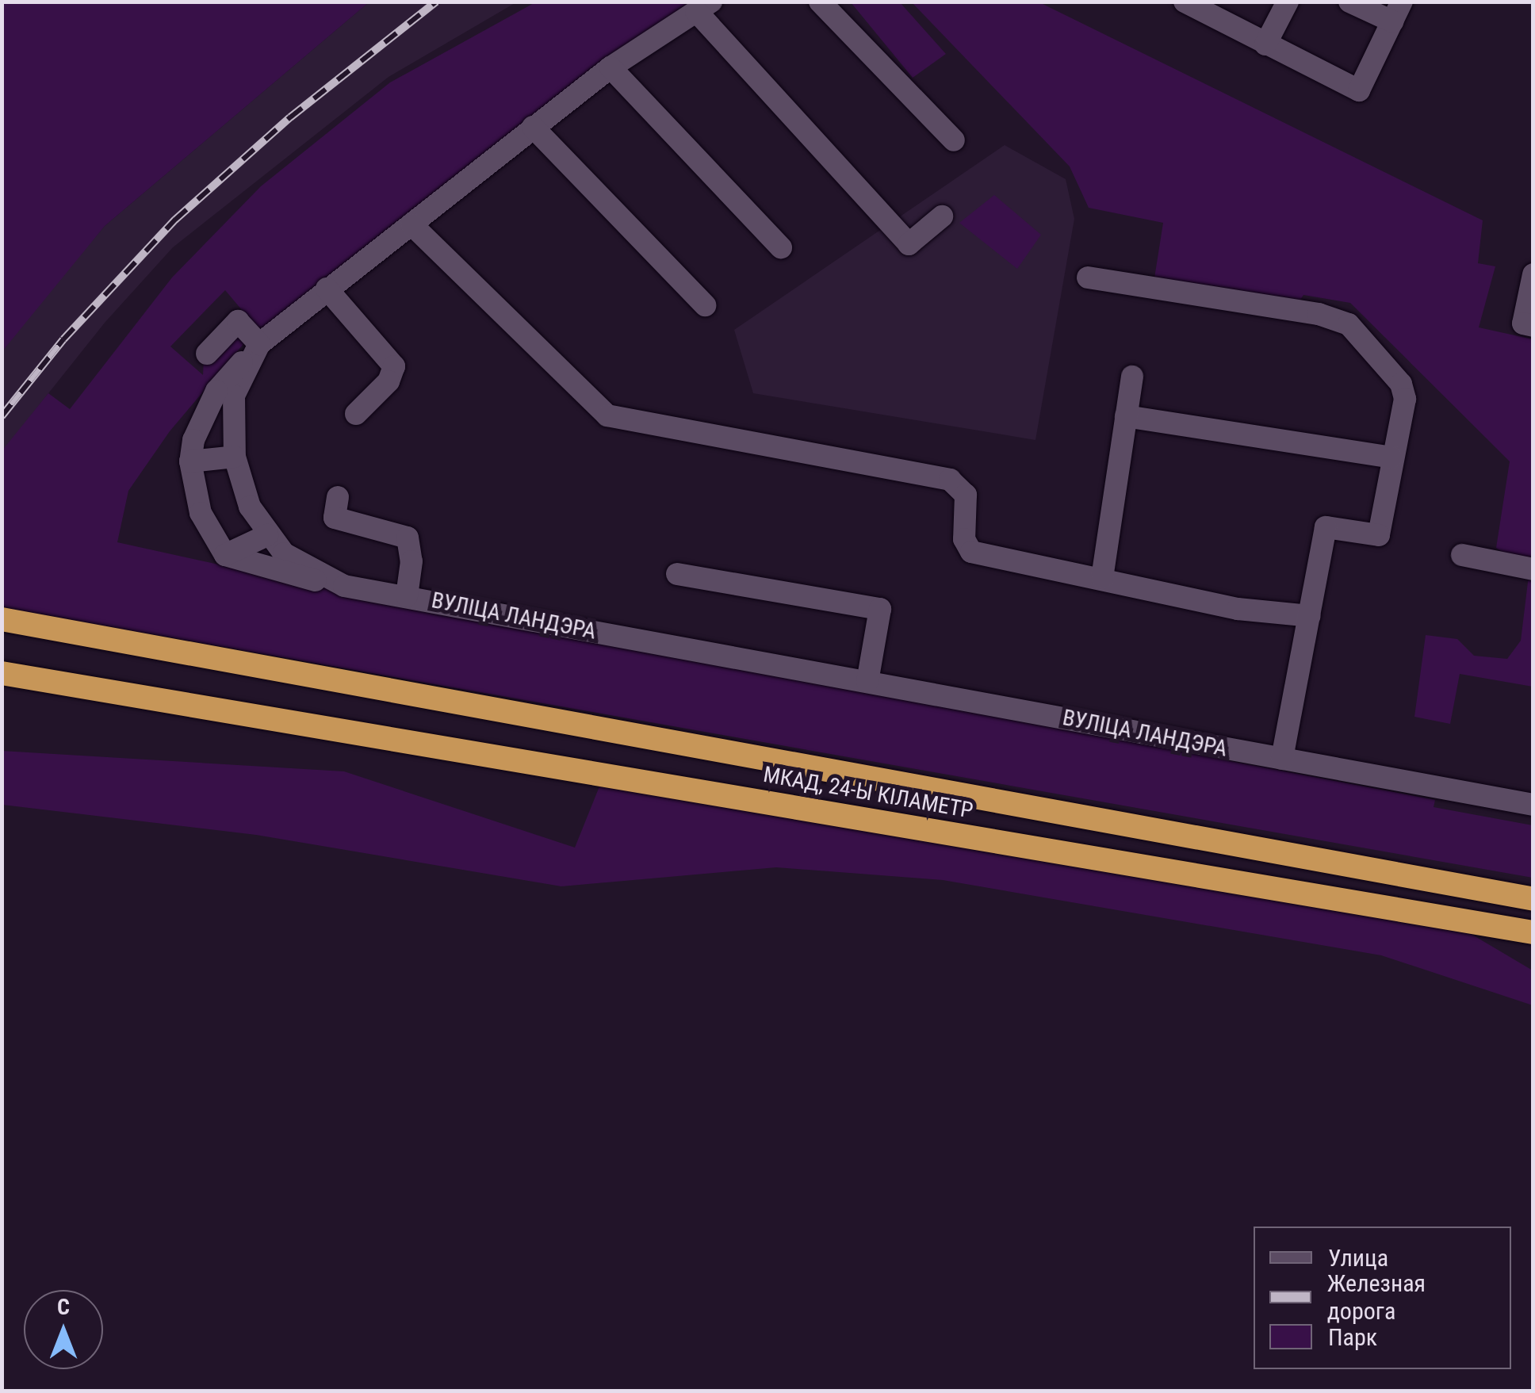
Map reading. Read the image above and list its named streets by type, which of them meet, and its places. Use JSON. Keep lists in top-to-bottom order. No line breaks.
{"streets":{"highway":["МКАД, 24-Ы КІЛАМЕТР"],"street":["ВУЛІЦА ЛАНДЭРА"]},"legend":["Улица","Железная дорога","Парк"],"north":"top"}
